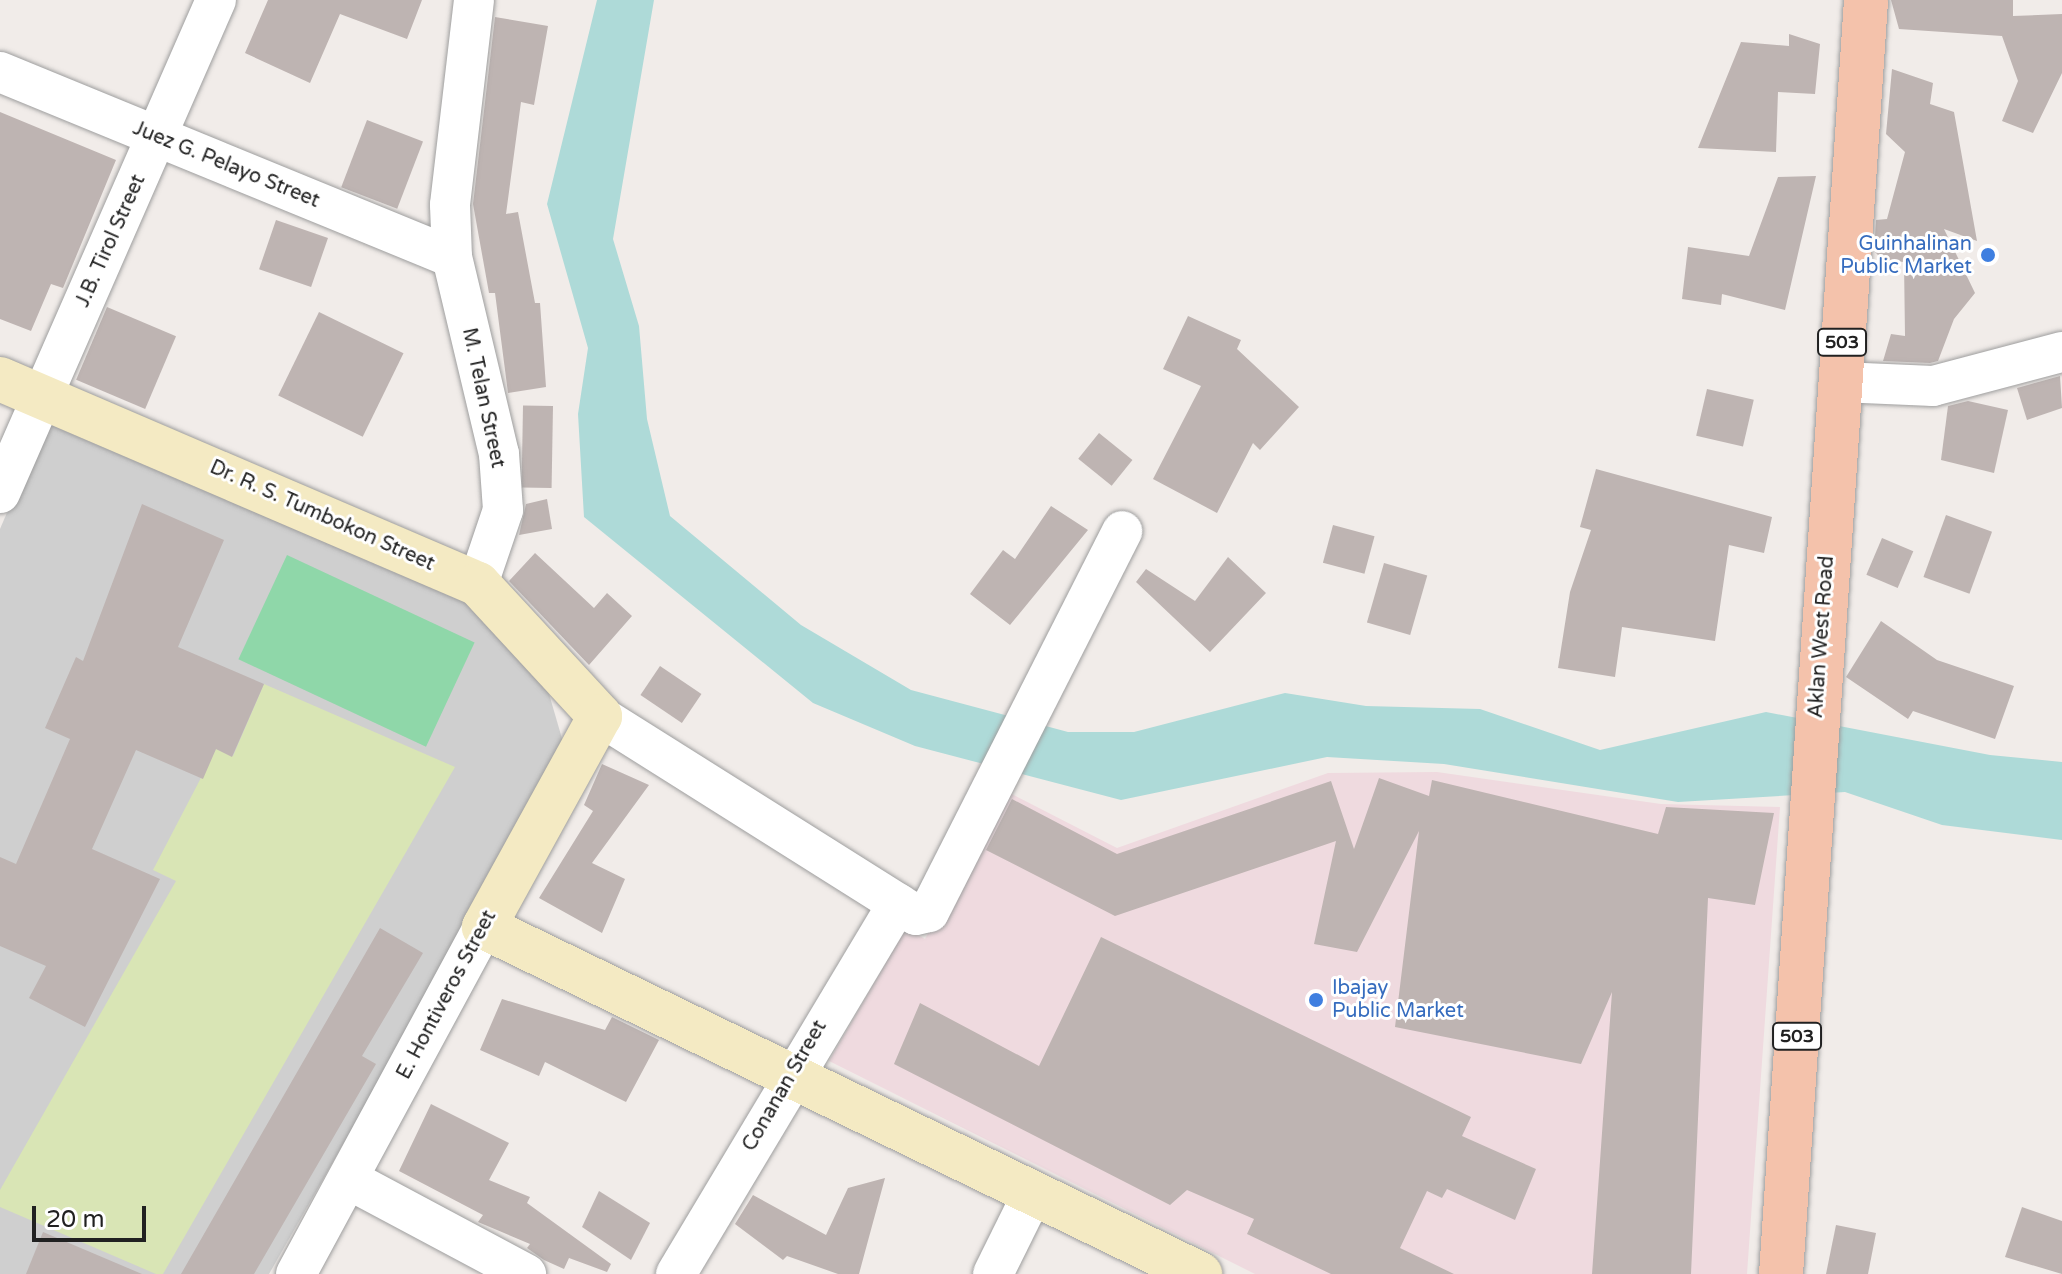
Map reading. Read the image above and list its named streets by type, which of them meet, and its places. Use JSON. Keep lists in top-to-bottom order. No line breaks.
{"streets":{"main road":["503","Aklan West Road"],"street":["Juez G. Pelayo Street","J.B. Tirol Street","M. Telan Street","Dr. R. S. Tumbokon Street","E. Hontiveros Street","Conanan Street"]},"crossings":[["Juez G. Pelayo Street","J.B. Tirol Street"],["Juez G. Pelayo Street","M. Telan Street"],["J.B. Tirol Street","Dr. R. S. Tumbokon Street"],["M. Telan Street","Dr. R. S. Tumbokon Street"],["Dr. R. S. Tumbokon Street","E. Hontiveros Street"]],"places":["Guinhalinan Public Market","Ibajay Public Market"],"scale_bar":"20 m"}
